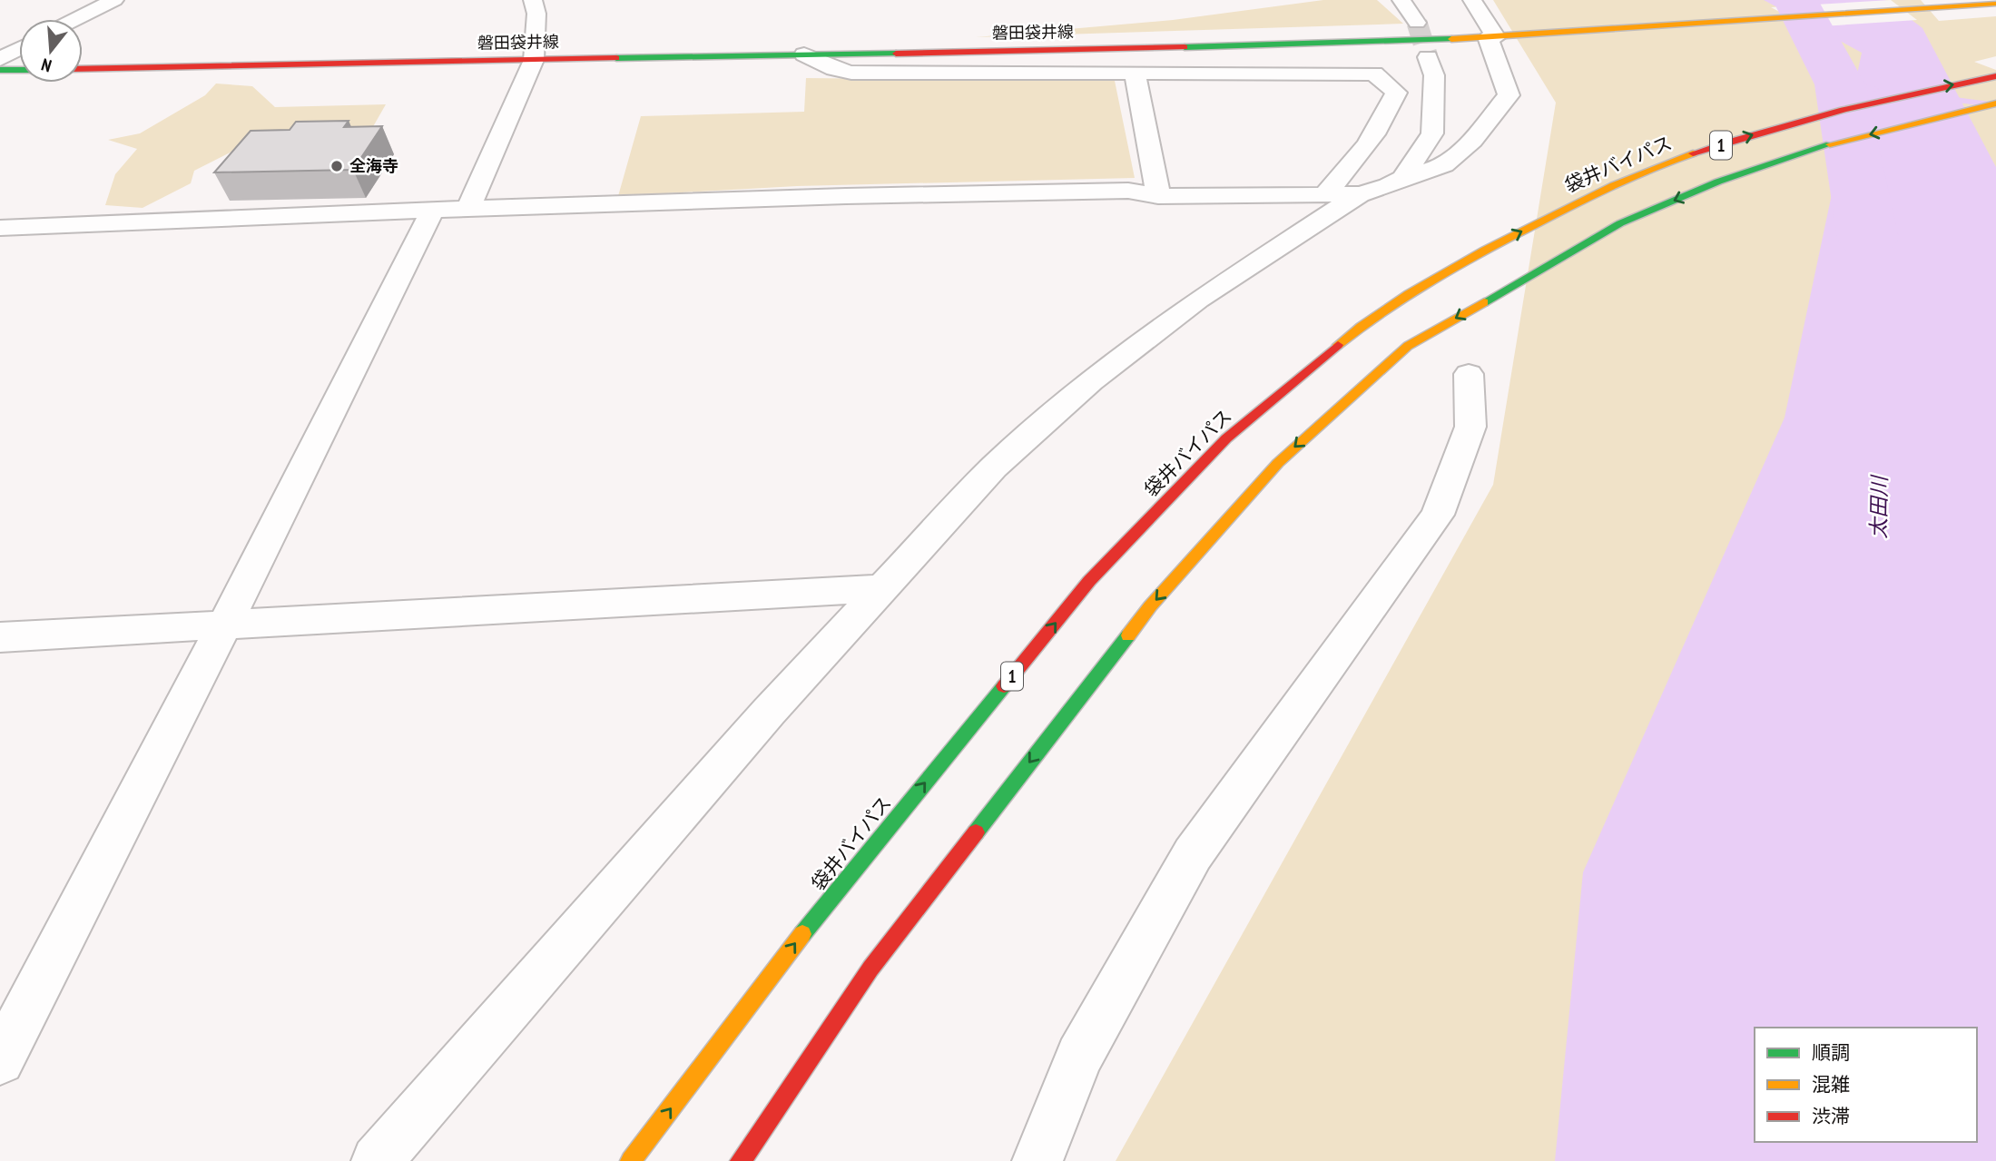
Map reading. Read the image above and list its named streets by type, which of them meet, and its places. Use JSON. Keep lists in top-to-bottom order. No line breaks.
{"streets":{"main road":["磐田袋井線","1","袋井バイパス"]},"water":["太田川"],"places":["全海寺"],"legend":["順調","混雑","渋滞"],"north":"bottom"}
